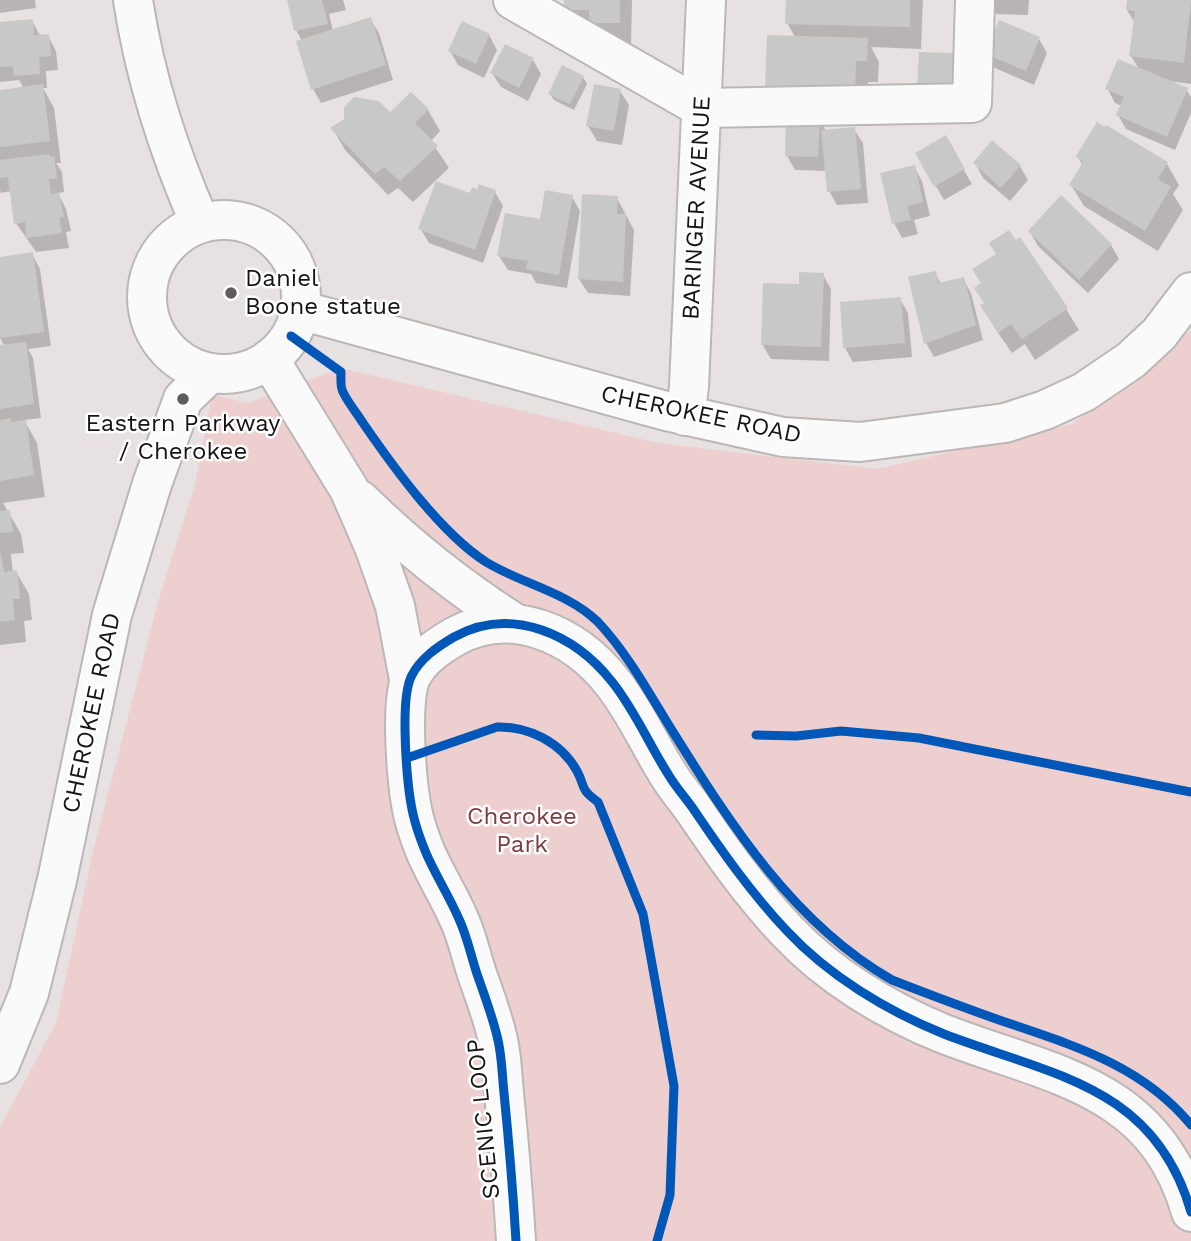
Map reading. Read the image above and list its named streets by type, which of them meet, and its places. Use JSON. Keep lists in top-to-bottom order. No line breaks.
{"streets":{"street":["BARINGER AVENUE","CHEROKEE ROAD","SCENIC LOOP"]},"crossings":[["BARINGER AVENUE","CHEROKEE ROAD"]],"parks":["Cherokee Park"],"places":["Daniel Boone statue","Eastern Parkway / Cherokee"]}
